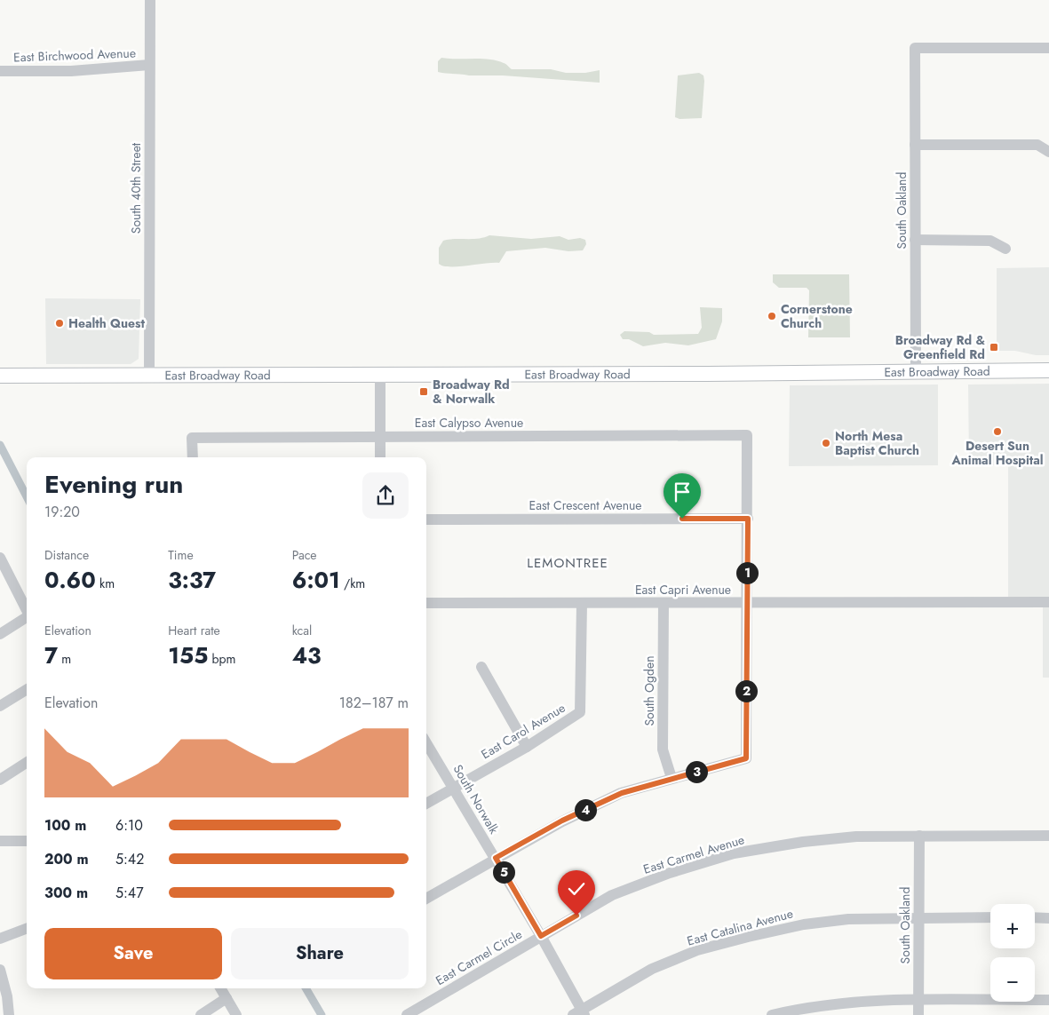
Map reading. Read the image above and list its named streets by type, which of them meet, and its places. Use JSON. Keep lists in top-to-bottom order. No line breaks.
{"streets":{"main road":["East Broadway Road"],"street":["East Birchwood Avenue","South 40th Street","South Oakland","East Calypso Avenue","East Crescent Avenue","East Capri Avenue","South Ogden","East Carol Avenue","South Norwalk","East Carmel Avenue","East Catalina Avenue","East Carmel Circle"]},"crossings":[["East Birchwood Avenue","South 40th Street"],["South 40th Street","East Broadway Road"],["South Oakland","East Broadway Road"],["South Oakland","East Carmel Avenue"],["South Oakland","East Catalina Avenue"],["East Calypso Avenue","East Crescent Avenue"],["East Capri Avenue","South Ogden"],["East Capri Avenue","East Carol Avenue"],["East Carol Avenue","South Norwalk"],["South Norwalk","East Carmel Avenue"],["South Norwalk","East Catalina Avenue"],["South Norwalk","East Carmel Circle"],["East Carmel Avenue","East Carmel Circle"]],"districts":["LEMONTREE"],"places":{"other":["Cornerstone Church","Health Quest","Desert Sun Animal Hospital","North Mesa Baptist Church"],"transit":["Broadway Rd & Greenfield Rd","Broadway Rd & Norwalk"]},"page":{"heading":["Evening run","19:20"],"stats":[["Distance","0.60 km"],["Time","3:37"],["Pace","6:01 /km"],["Elevation","7 m"],["Heart rate","155 bpm"],["kcal","43"]],"pins":["1","2","3","4","5"],"chart":["Elevation","182–187 m"],"list":[{"name":"100 m","note":"6:10"},{"name":"200 m","note":"5:42"},{"name":"300 m","note":"5:47"}],"map_buttons":["+","−"],"buttons":["Save","Share"]}}
